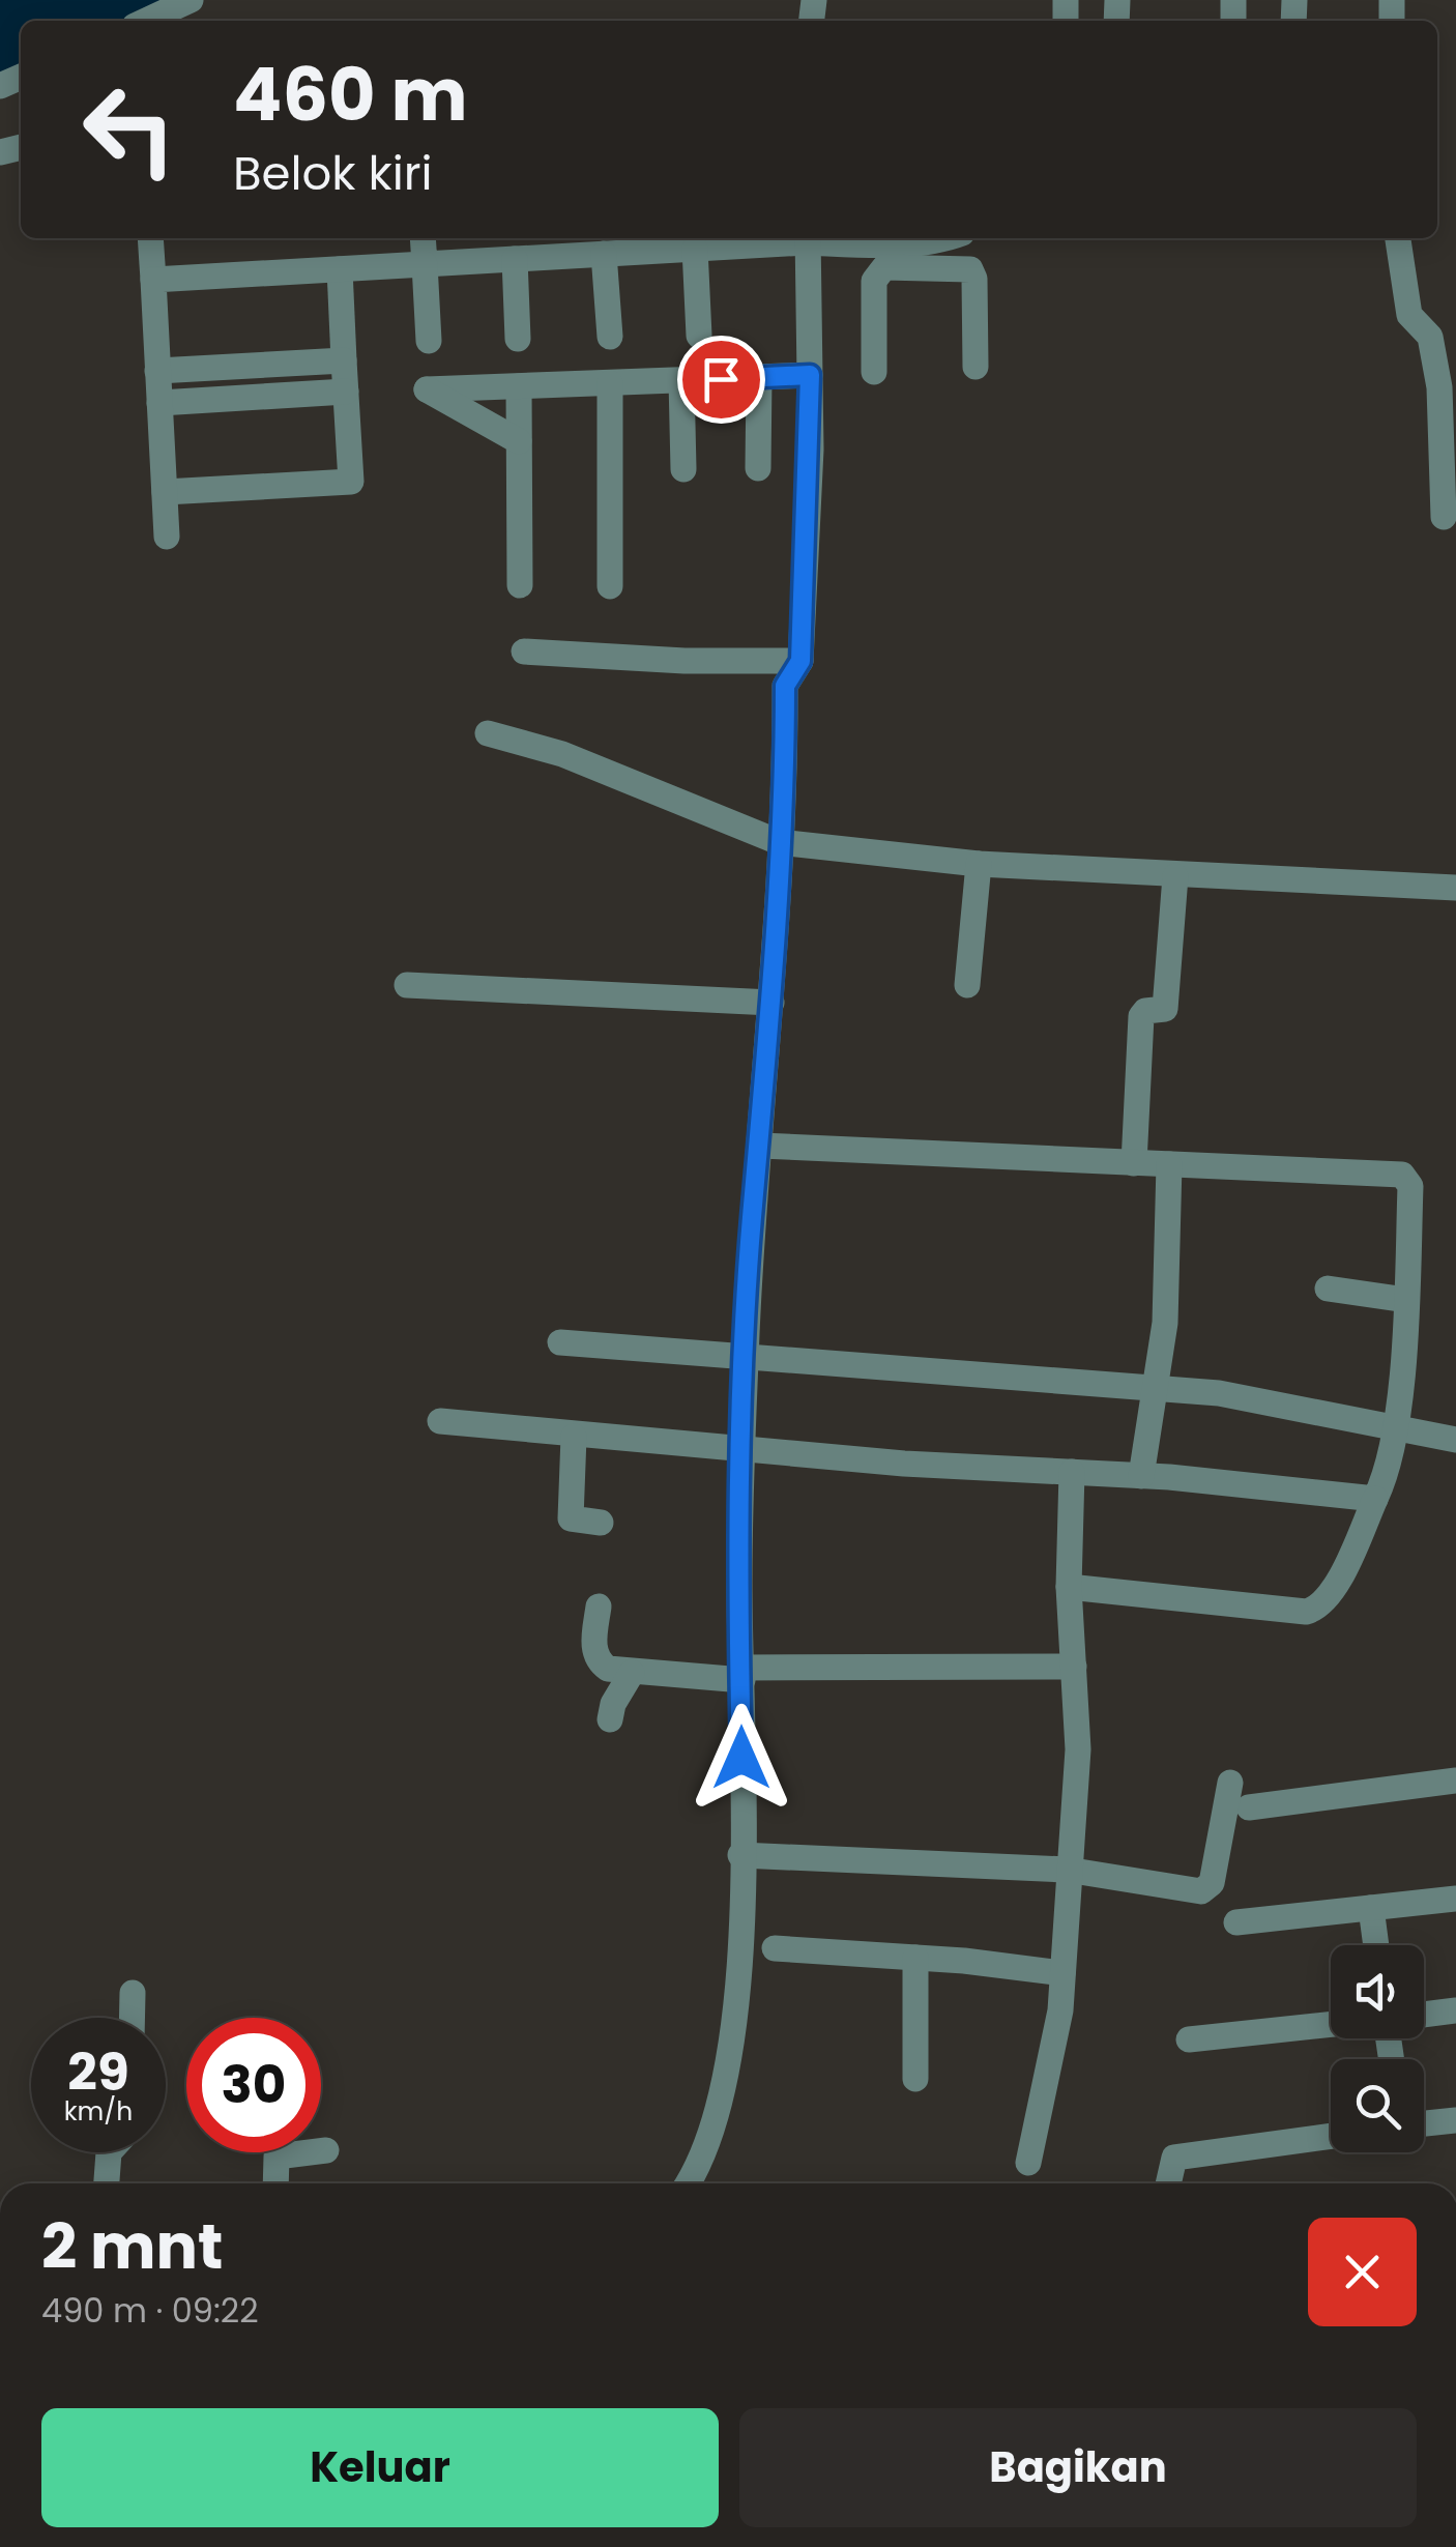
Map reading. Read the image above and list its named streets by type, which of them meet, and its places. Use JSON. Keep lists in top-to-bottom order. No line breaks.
{"page":{"turn":["460 m","Belok kiri"],"speed":"29 km/h","limit":"30","heading":["2 mnt","490 m · 09:22"],"buttons":["Keluar","Bagikan"]}}
